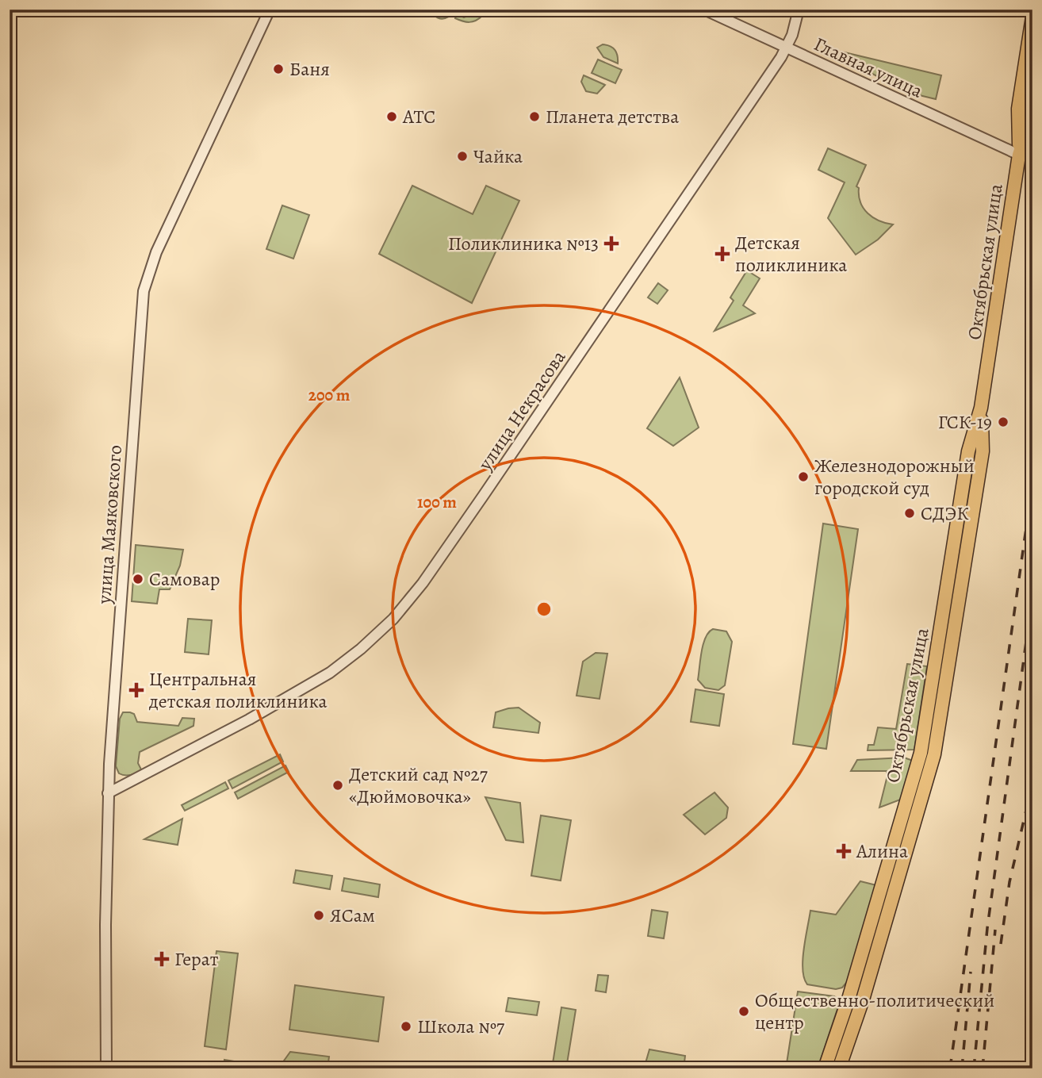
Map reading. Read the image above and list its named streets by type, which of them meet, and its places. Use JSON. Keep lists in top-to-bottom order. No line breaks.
{"streets":{"main road":["Октябрьская улица"],"street":["Главная улица","улица Некрасова","улица Маяковского"]},"crossings":[["Главная улица","Октябрьская улица"],["Главная улица","улица Некрасова"],["улица Некрасова","улица Маяковского"]],"places":{"other":["Баня","АТС","Планета детства","Чайка","ГСК-19","Железнодорожный городской суд","СДЭК","Самовар","Детский сад №27 «Дюймовочка»","ЯСам","Общественно-политический центр","Школа №7"],"health":["Поликлиника №13","Детская поликлиника","Центральная детская поликлиника","Алина","Герат"]},"rings":["200 m","100 m"]}
